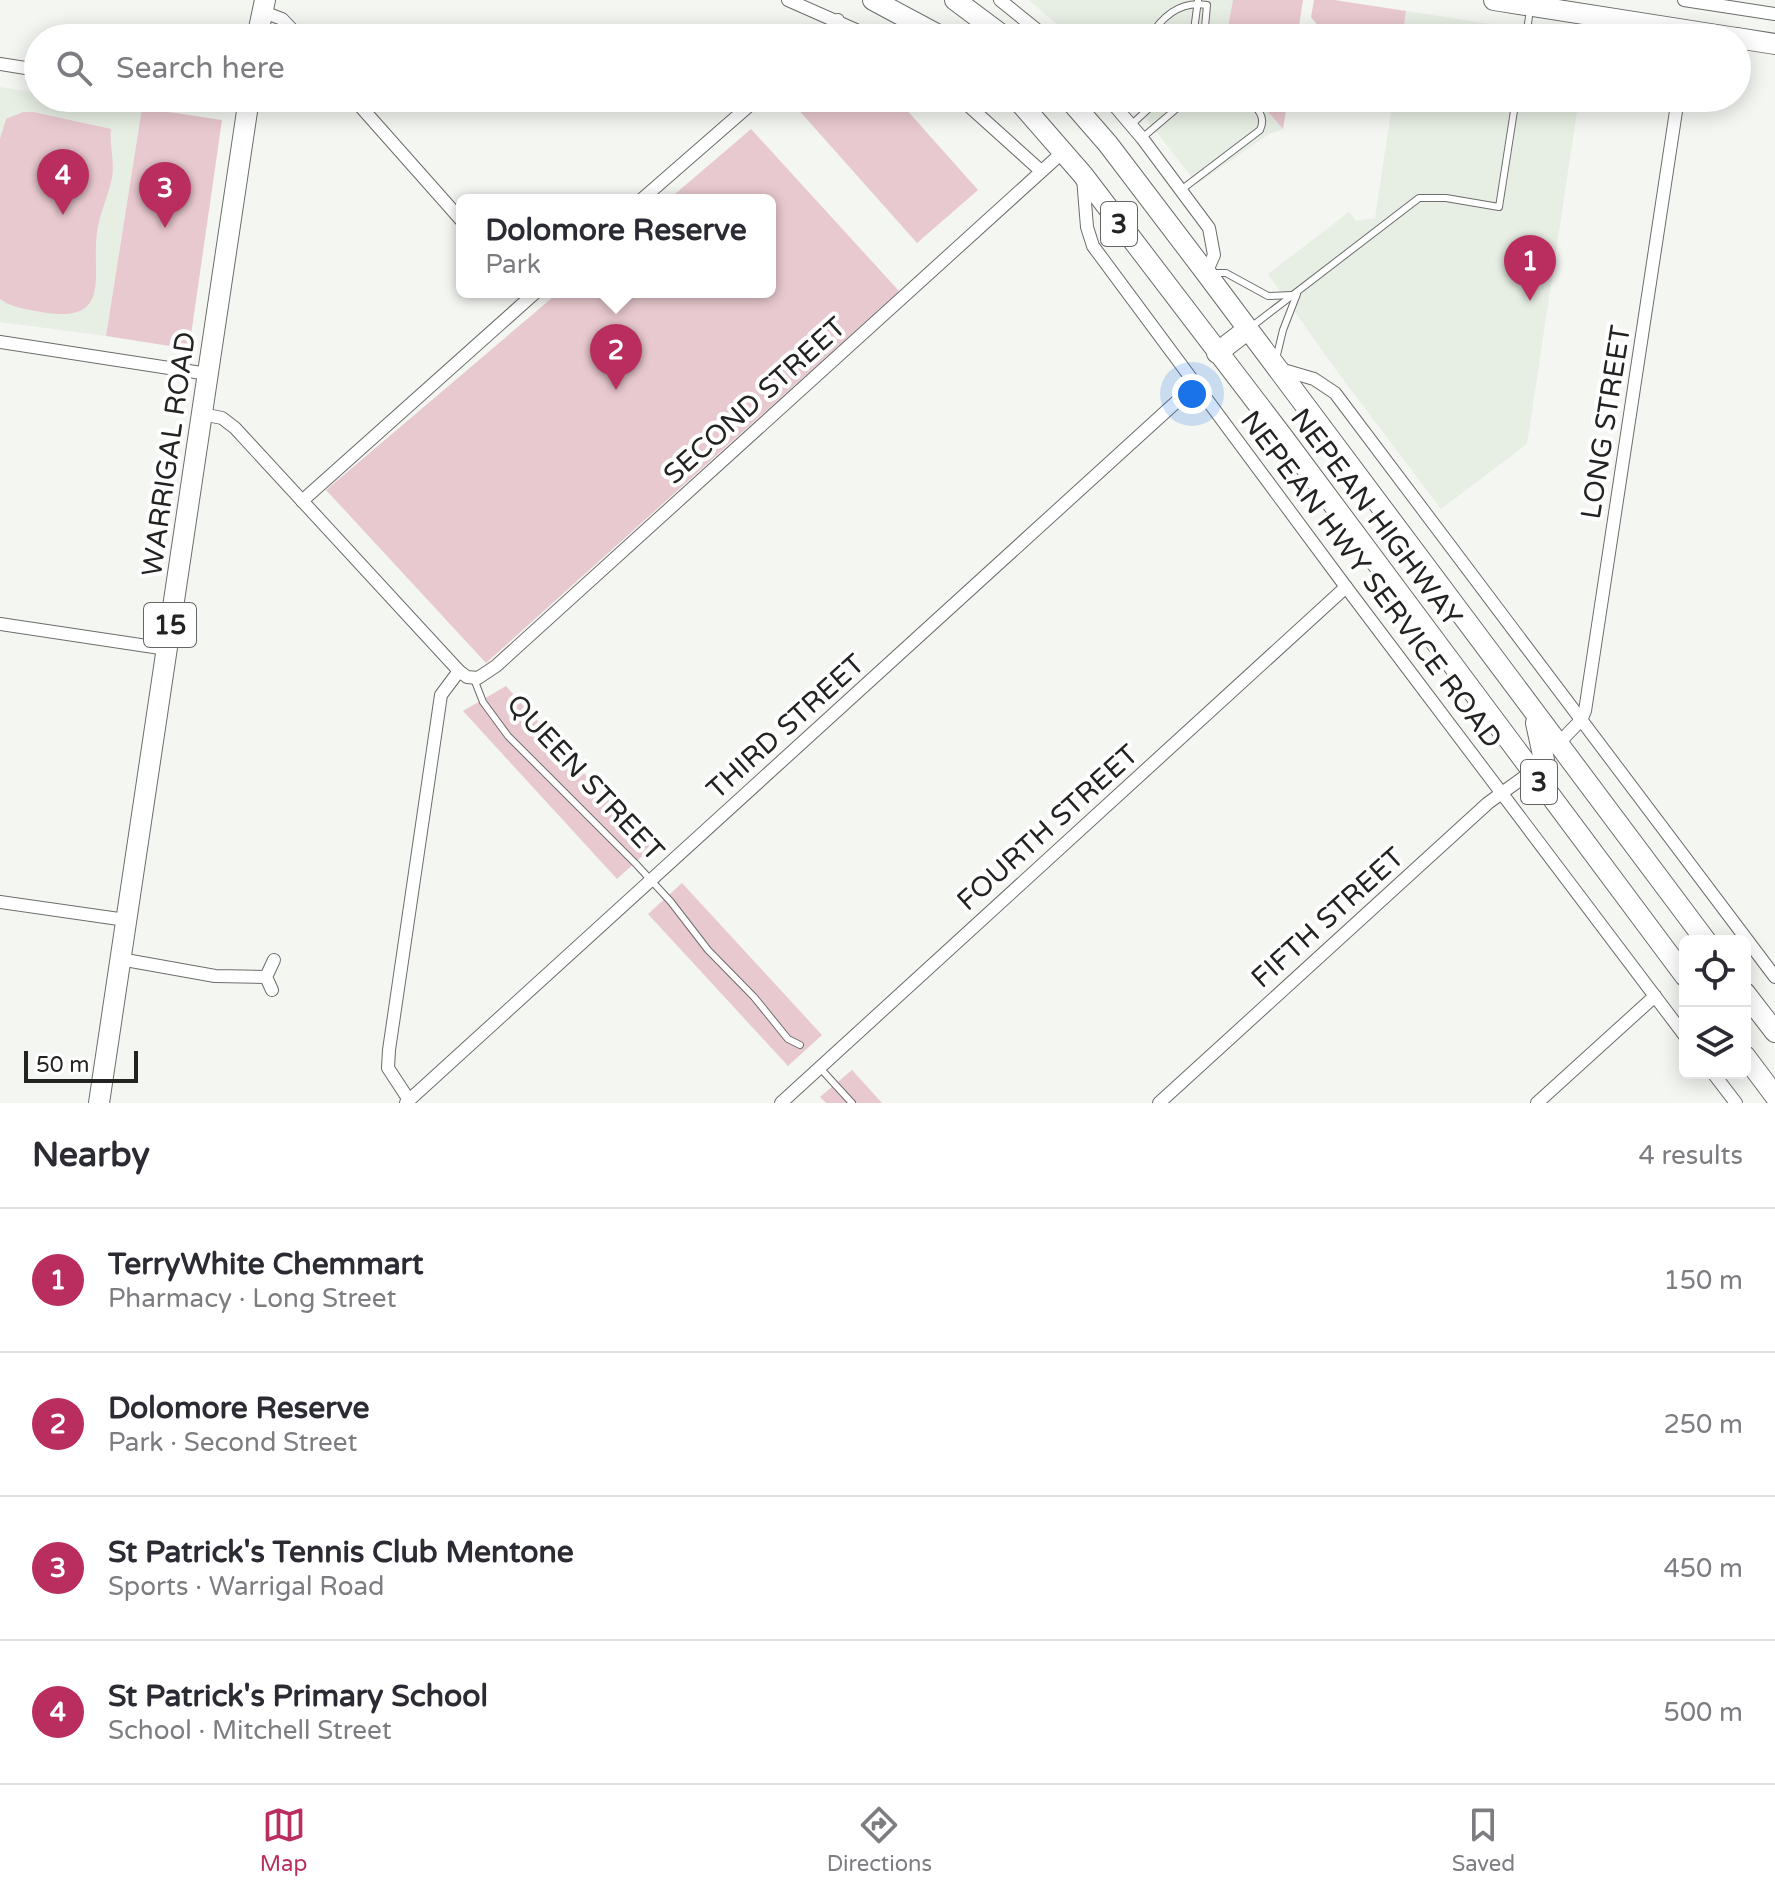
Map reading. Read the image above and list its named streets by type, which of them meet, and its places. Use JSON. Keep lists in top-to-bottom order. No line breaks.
{"streets":{"main road":["3","WARRIGAL ROAD","NEPEAN HIGHWAY","15"],"street":["SECOND STREET","LONG STREET","NEPEAN HWY SERVICE ROAD","THIRD STREET","QUEEN STREET","FOURTH STREET","FIFTH STREET"]},"crossings":[["SECOND STREET","NEPEAN HIGHWAY"],["SECOND STREET","QUEEN STREET"],["LONG STREET","NEPEAN HWY SERVICE ROAD"],["WARRIGAL ROAD","QUEEN STREET"],["NEPEAN HIGHWAY","NEPEAN HWY SERVICE ROAD"],["NEPEAN HIGHWAY","FIFTH STREET"],["NEPEAN HWY SERVICE ROAD","THIRD STREET"],["NEPEAN HWY SERVICE ROAD","FOURTH STREET"],["NEPEAN HWY SERVICE ROAD","FIFTH STREET"],["THIRD STREET","QUEEN STREET"]],"scale_bar":"50 m","page":{"search":"Search here","pins":["4","3","1","2"],"popup":["Dolomore Reserve","Park"],"scale":"50 m","heading":["Nearby","4 results"],"list":[{"mark":"1","name":"TerryWhite Chemmart","note":"Pharmacy · Long Street","value":"150 m"},{"mark":"2","name":"Dolomore Reserve","note":"Park · Second Street","value":"250 m"},{"mark":"3","name":"St Patrick's Tennis Club Mentone","note":"Sports · Warrigal Road","value":"450 m"},{"mark":"4","name":"St Patrick's Primary School","note":"School · Mitchell Street","value":"500 m"}],"nav":["Map","Directions","Saved"]}}
